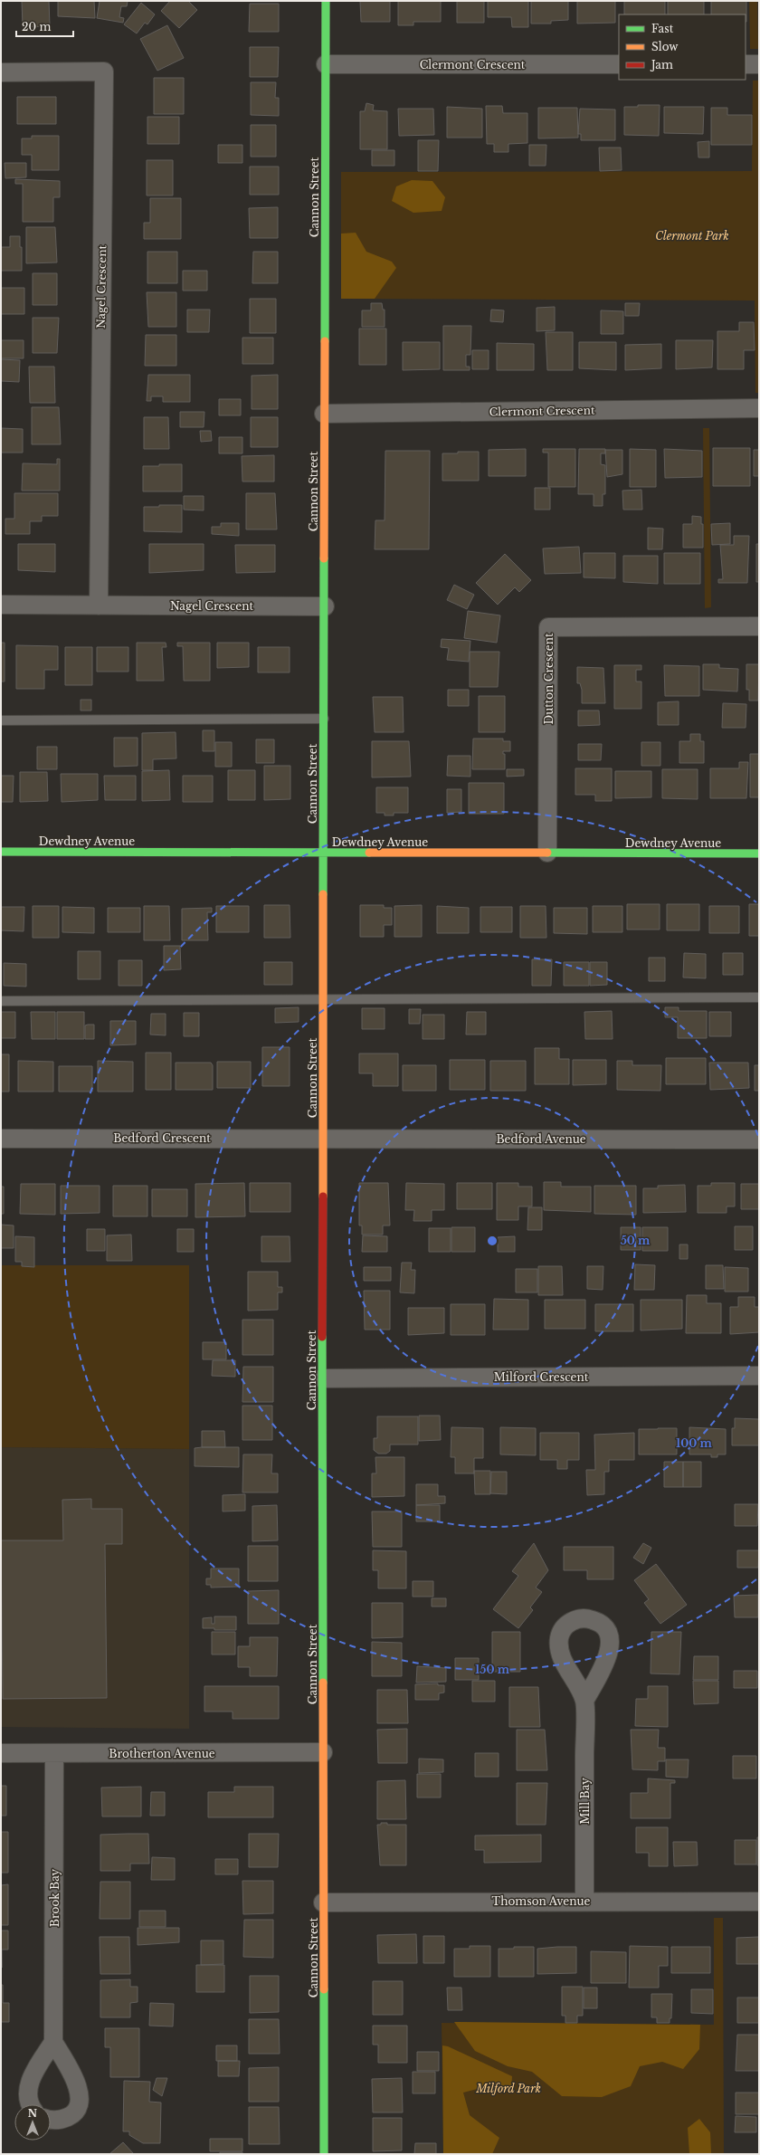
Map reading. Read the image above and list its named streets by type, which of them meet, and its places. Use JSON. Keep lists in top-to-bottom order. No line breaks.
{"streets":{"street":["Clermont Crescent","Cannon Street","Nagel Crescent","Dutton Crescent","Dewdney Avenue","Bedford Crescent","Bedford Avenue","Milford Crescent","Brotherton Avenue","Mill Bay","Brook Bay","Thomson Avenue"]},"crossings":[["Clermont Crescent","Cannon Street"],["Cannon Street","Nagel Crescent"],["Cannon Street","Dewdney Avenue"],["Cannon Street","Bedford Crescent"],["Cannon Street","Bedford Avenue"],["Cannon Street","Milford Crescent"],["Cannon Street","Brotherton Avenue"],["Cannon Street","Thomson Avenue"],["Dutton Crescent","Dewdney Avenue"],["Bedford Crescent","Bedford Avenue"],["Brotherton Avenue","Brook Bay"],["Mill Bay","Thomson Avenue"]],"parks":["Clermont Park","Milford Park"],"legend":["Fast","Slow","Jam"],"scale_bar":"20 m","north":"top","rings":["50 m","100 m","150 m"]}
